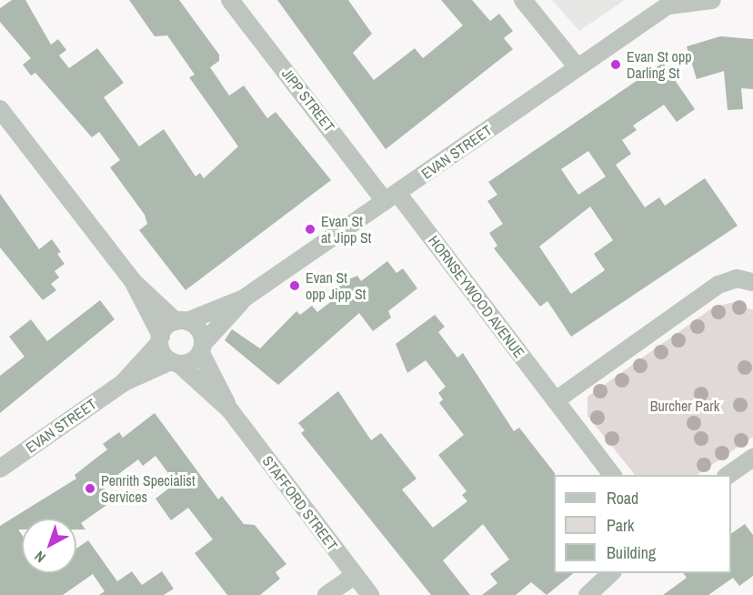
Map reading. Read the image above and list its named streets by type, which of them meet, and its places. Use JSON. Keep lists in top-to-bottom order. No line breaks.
{"streets":{"street":["JIPP STREET","EVAN STREET","HORNSEYWOOD AVENUE","STAFFORD STREET"]},"crossings":[["JIPP STREET","EVAN STREET"],["JIPP STREET","HORNSEYWOOD AVENUE"],["EVAN STREET","HORNSEYWOOD AVENUE"],["EVAN STREET","STAFFORD STREET"]],"parks":["Burcher Park"],"places":["Evan St opp Darling St","Evan St at Jipp St","Evan St opp Jipp St","Penrith Specialist Services"],"legend":["Road","Park","Building"],"north":"bottom left"}
